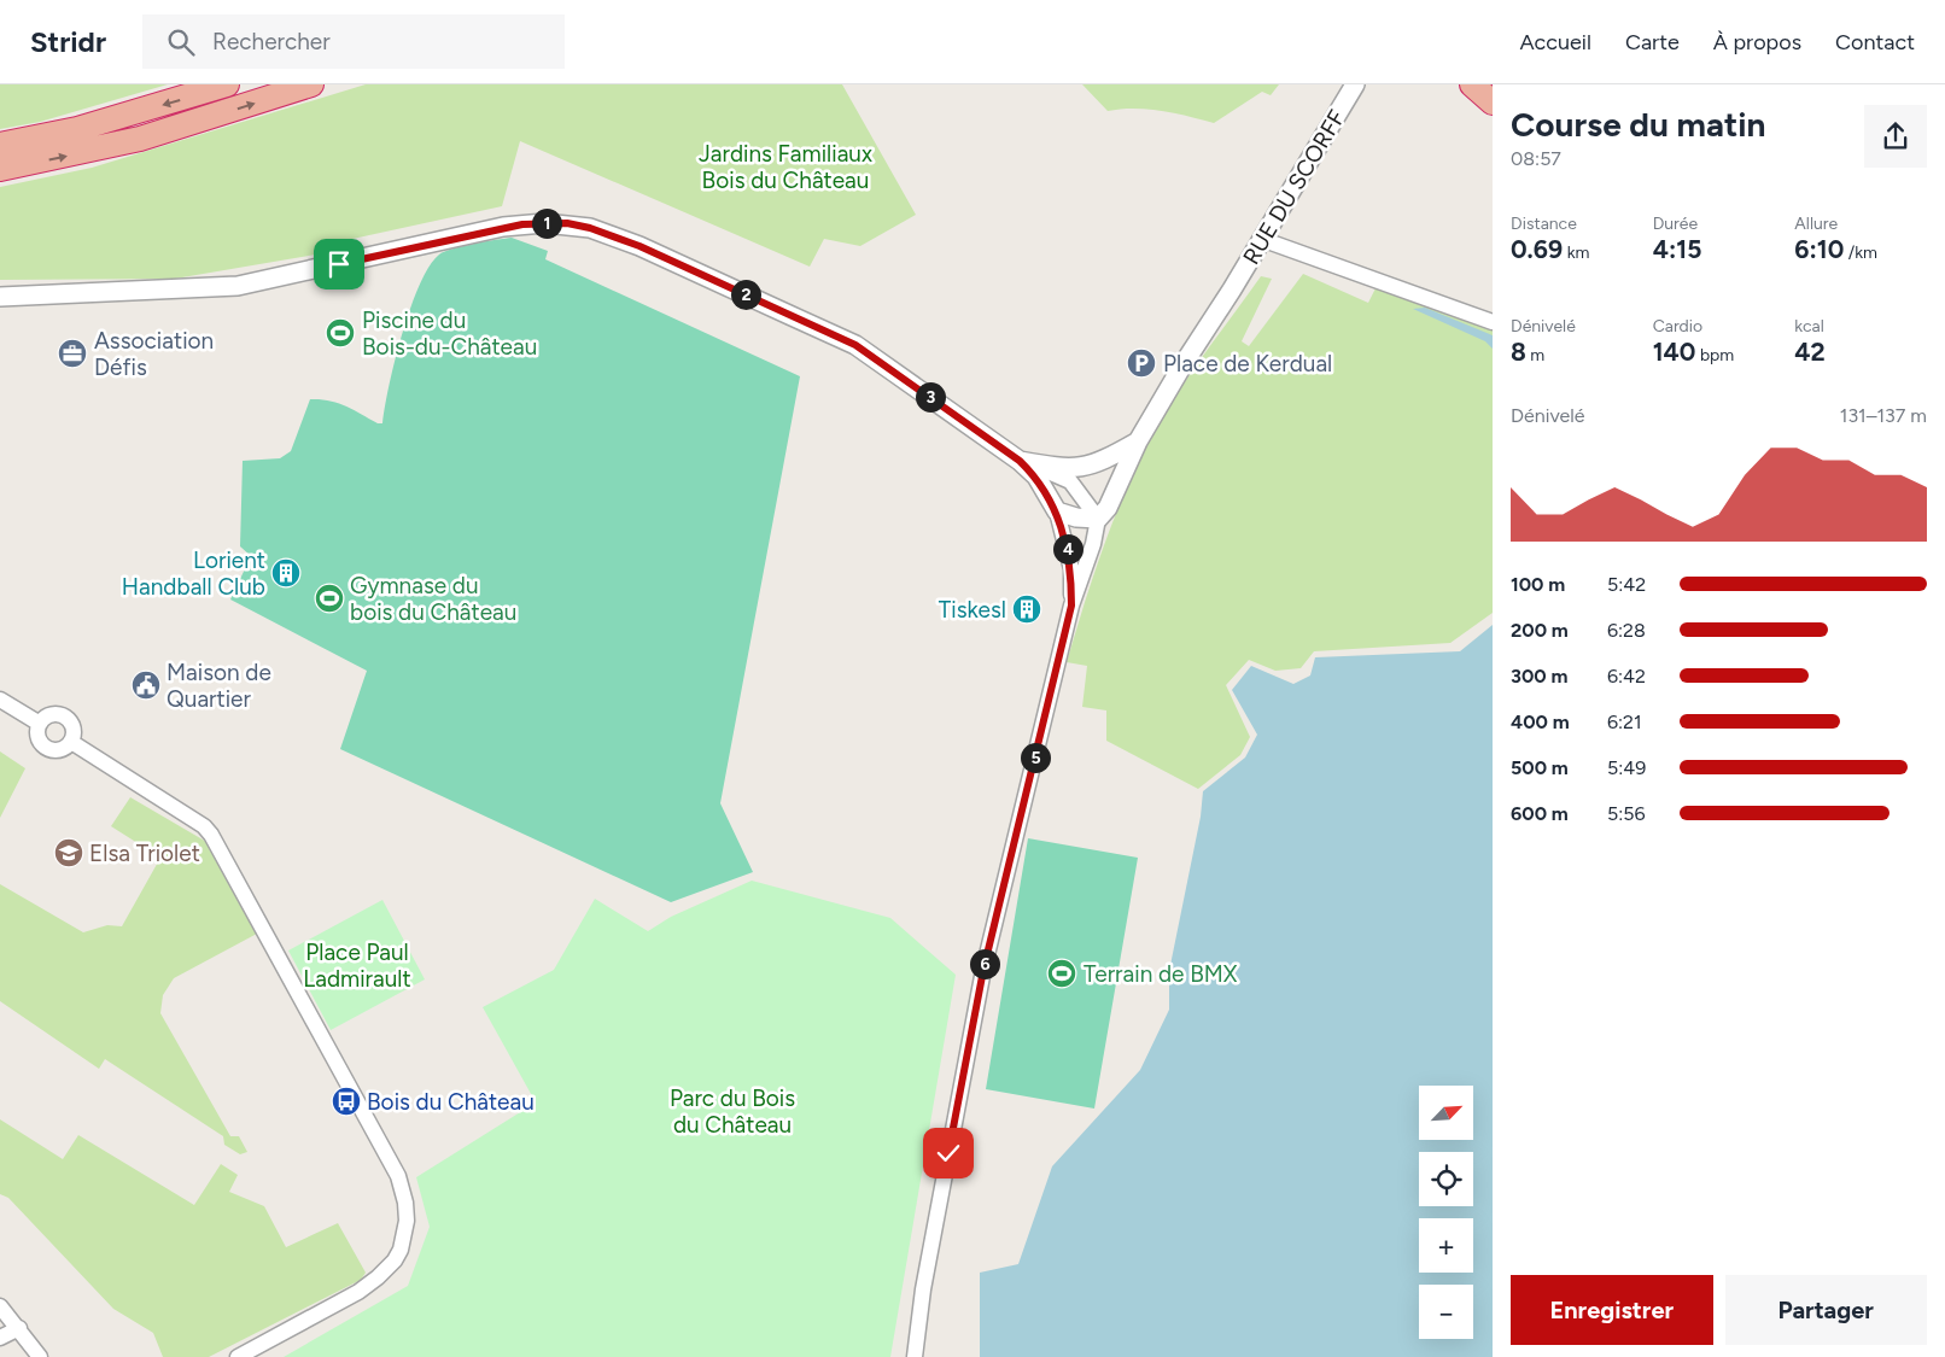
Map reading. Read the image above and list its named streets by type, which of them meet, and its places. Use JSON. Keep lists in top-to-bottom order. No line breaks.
{"streets":{"street":["RUE DU SCORFF"]},"parks":["Jardins Familiaux Bois du Château","Place Paul Ladmirault","Parc du Bois du Château"],"places":{"sports":["Piscine du Bois-du-Château","Gymnase du bois du Château","Terrain de BMX"],"office":["Association Défis"],"parking":["Place de Kerdual"],"building":["Lorient Handball Club","Tiskesl"],"public building":["Maison de Quartier"],"school or university":["Elsa Triolet"],"bus stop":["Bois du Château"]},"north":"top right","page":{"header":"Stridr","search":"Rechercher","nav":["Accueil","Carte","À propos","Contact"],"heading":["Course du matin","08:57"],"stats":[["Distance","0.69 km"],["Durée","4:15"],["Allure","6:10 /km"],["Dénivelé","8 m"],["Cardio","140 bpm"],["kcal","42"]],"pins":["1","2","3","4","5","6"],"chart":["Dénivelé","131–137 m"],"list":[{"name":"100 m","note":"5:42"},{"name":"200 m","note":"6:28"},{"name":"300 m","note":"6:42"},{"name":"400 m","note":"6:21"},{"name":"500 m","note":"5:49"},{"name":"600 m","note":"5:56"}],"map_buttons":["+","−"],"buttons":["Enregistrer","Partager"]}}
